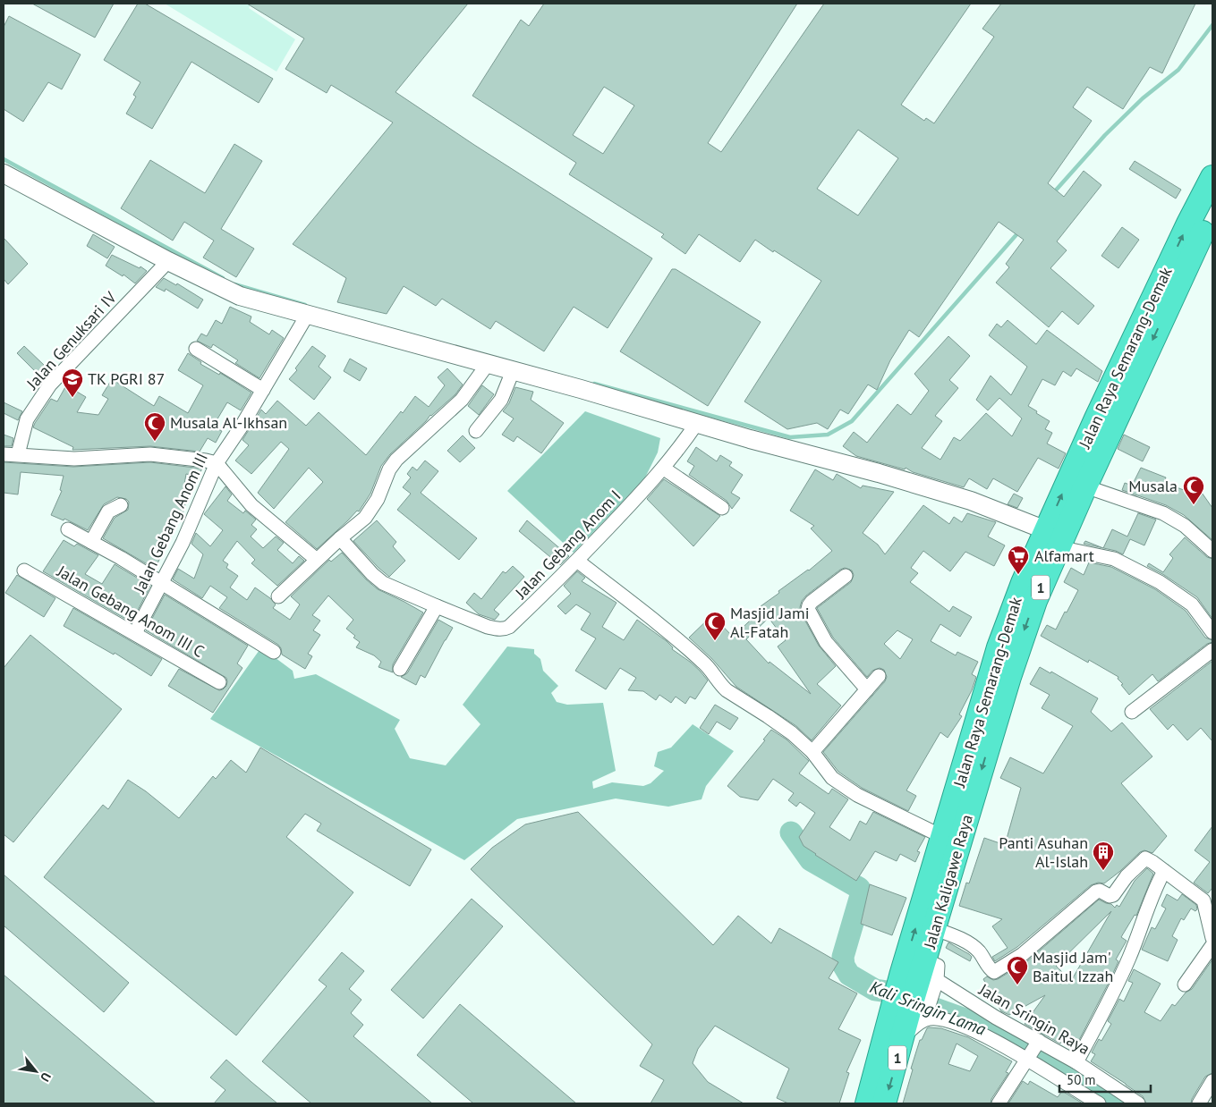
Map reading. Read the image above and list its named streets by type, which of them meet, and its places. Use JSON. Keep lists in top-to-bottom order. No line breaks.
{"streets":{"highway":["Jalan Raya Semarang-Demak","1","Jalan Kaligawe Raya"],"street":["Jalan Genuksari IV","Jalan Gebang Anom III","Jalan Gebang Anom I","Jalan Gebang Anom III C","Jalan Sringin Raya"]},"crossings":[["Jalan Raya Semarang-Demak","1"],["Jalan Raya Semarang-Demak","Jalan Kaligawe Raya"],["Jalan Raya Semarang-Demak","Jalan Sringin Raya"],["Jalan Gebang Anom III","Jalan Gebang Anom III C"],["Jalan Kaligawe Raya","Jalan Sringin Raya"]],"one_way":["Jalan Raya Semarang-Demak","Jalan Kaligawe Raya"],"water":["Kali Sringin Lama"],"places":{"school or university":["TK PGRI 87"],"mosque":["Musala Al-Ikhsan","Musala","Masjid Jami Al-Fatah","Masjid Jam' Baitul Izzah"],"supermarket":["Alfamart"],"building":["Panti Asuhan Al-Islah"]},"scale_bar":"50 m","north":"bottom right"}
